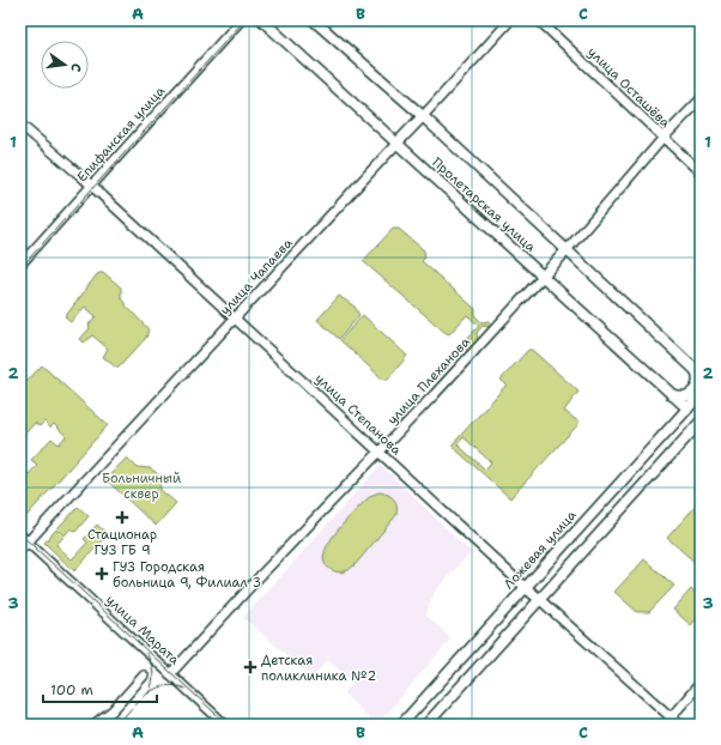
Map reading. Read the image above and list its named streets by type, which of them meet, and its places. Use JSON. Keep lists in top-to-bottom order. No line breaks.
{"streets":{"main road":["Пролетарская улица","улица Чапаева","улица Плеханова","улица Степанова","Ложевая улица"],"street":["улица Осташёва","Епифанская улица","улица Марата"]},"crossings":[["улица Осташёва","улица Плеханова"],["Епифанская улица","улица Степанова"],["Пролетарская улица","улица Чапаева"],["Пролетарская улица","улица Плеханова"],["Пролетарская улица","Ложевая улица"],["улица Чапаева","улица Степанова"],["улица Чапаева","улица Марата"],["улица Плеханова","улица Степанова"],["улица Плеханова","улица Марата"],["улица Степанова","Ложевая улица"]],"parks":["Больничный сквер"],"places":{"health":["Стационар ГУЗ ГБ 9","ГУЗ Городская больница 9, Филиал 3","Детская поликлиника №2"]},"scale_bar":"100 m","north":"right","grid":{"columns":["A","B","C"],"rows":["1","2","3"]}}
